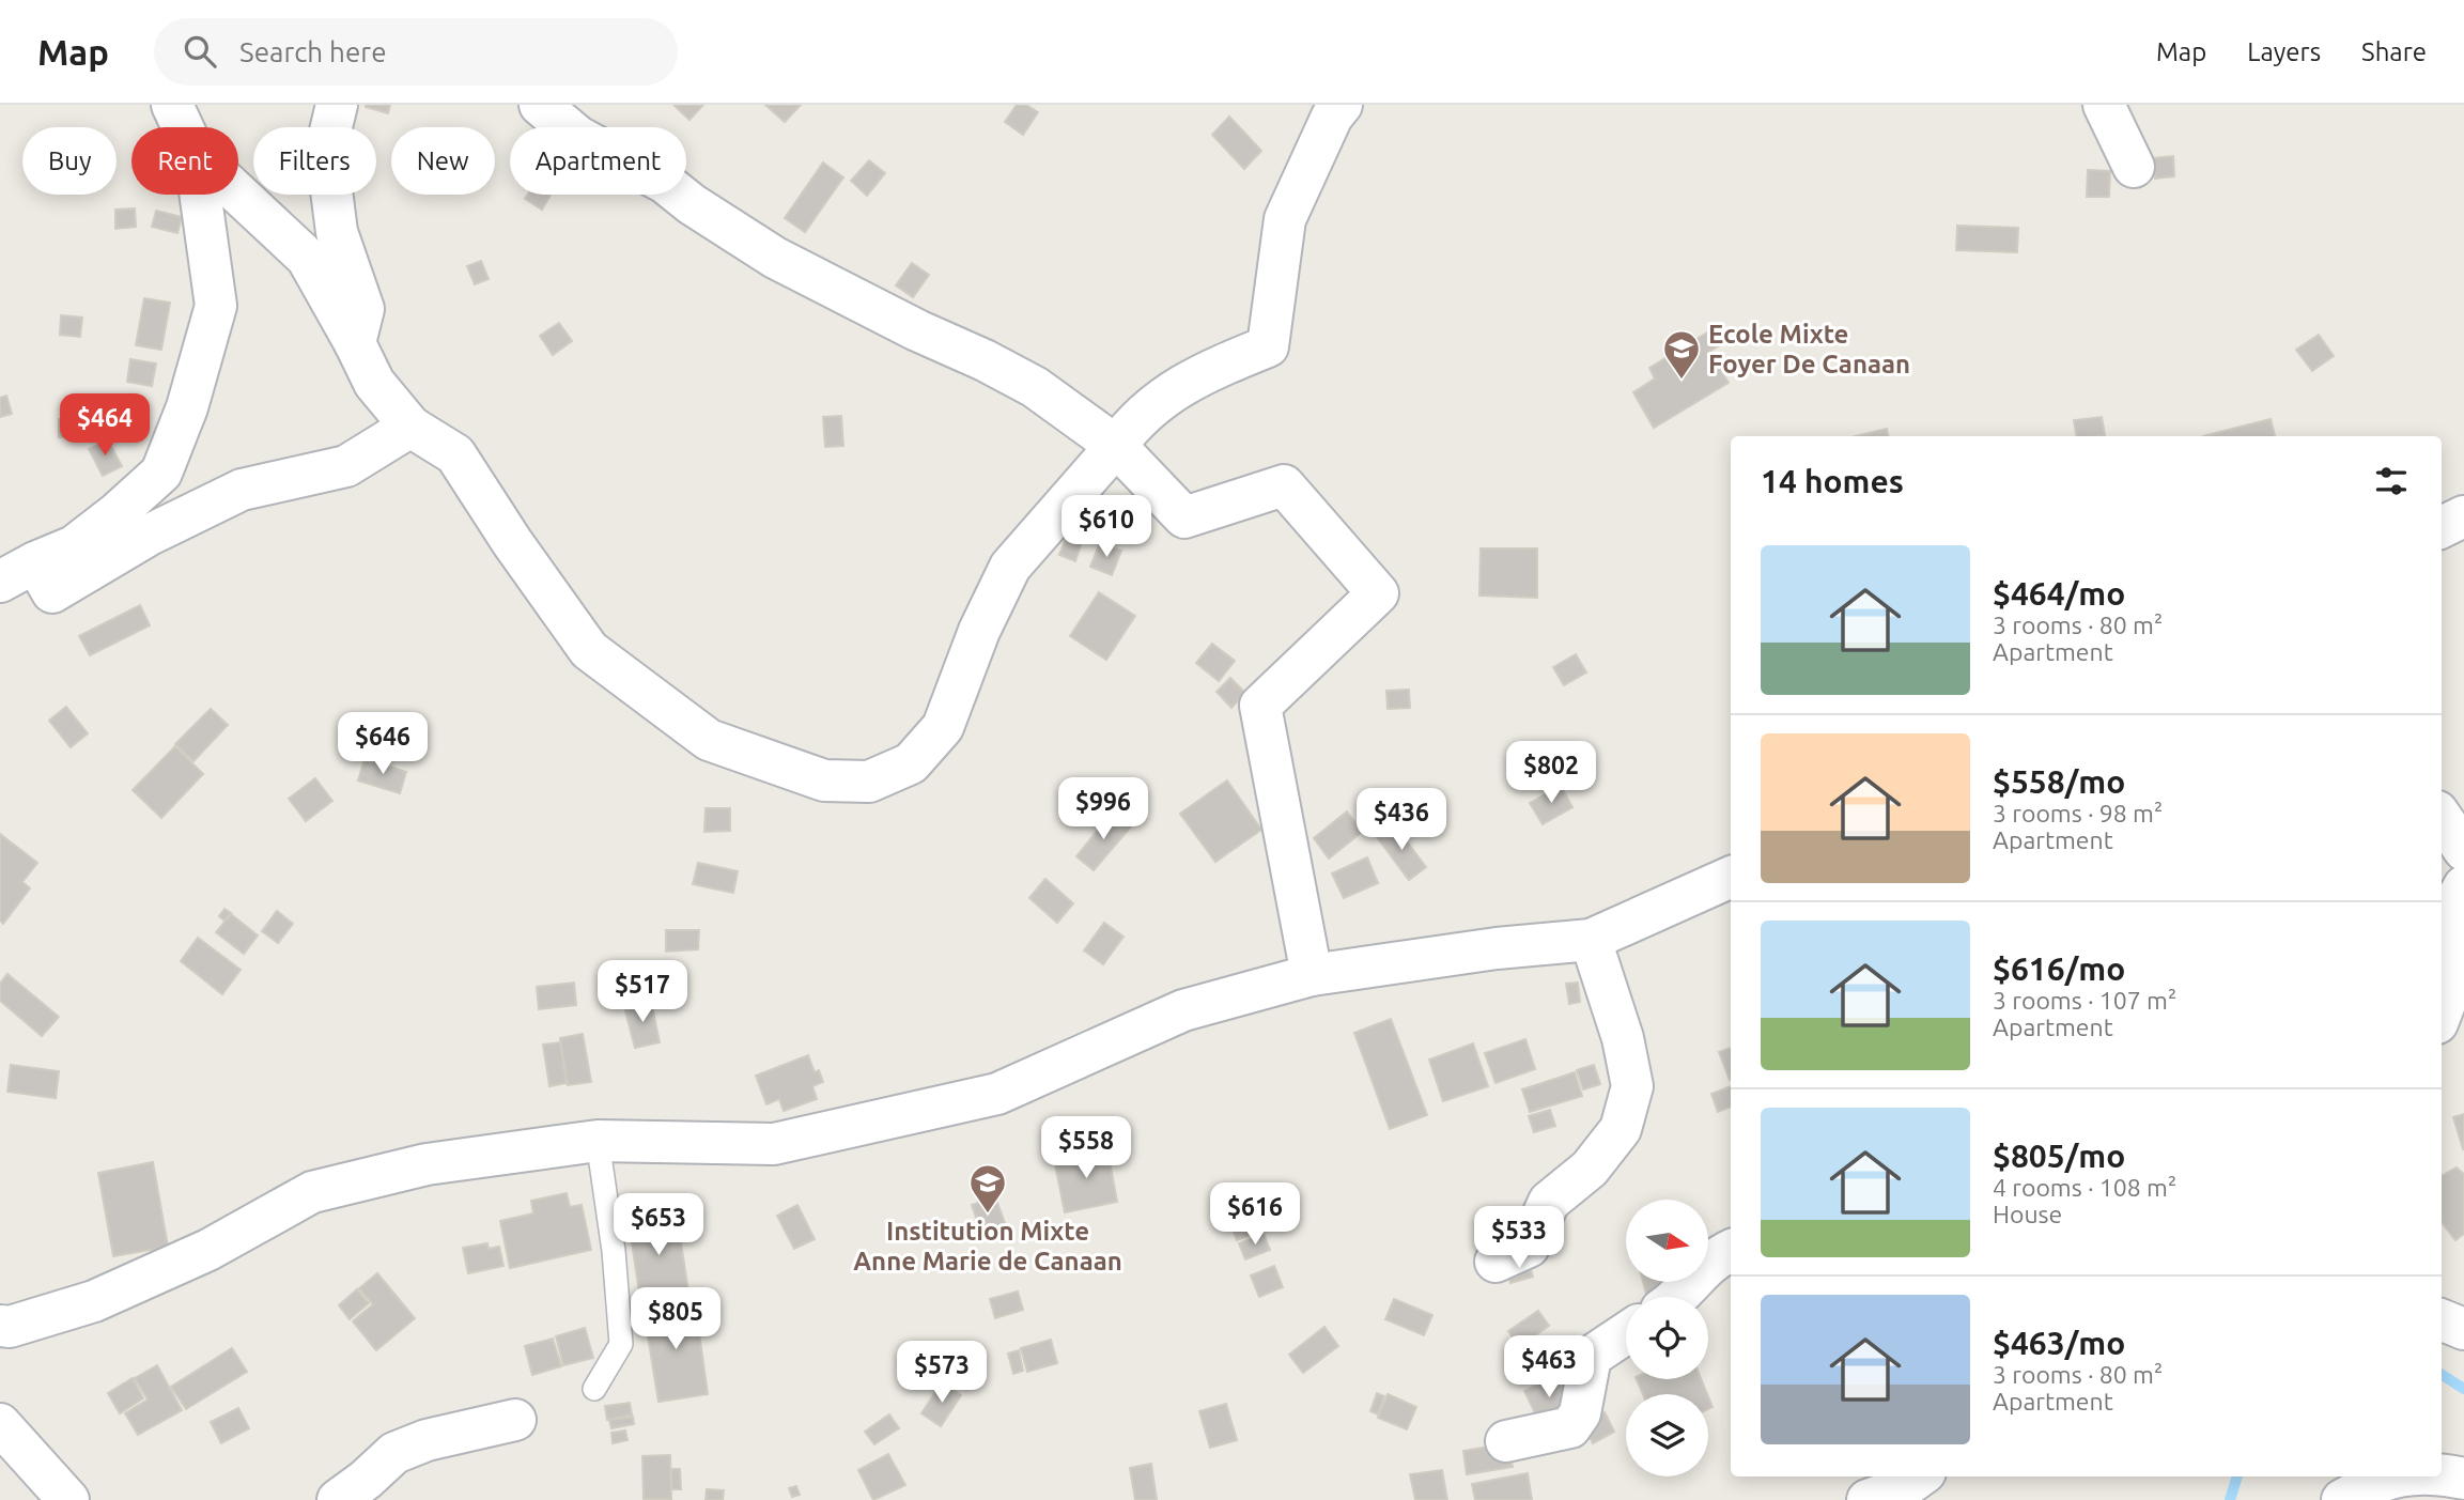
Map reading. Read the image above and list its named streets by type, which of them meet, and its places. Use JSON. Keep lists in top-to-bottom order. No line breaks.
{"places":{"school or university":["Ecole Mixte Foyer De Canaan","Institution Mixte Anne Marie de Canaan"]},"north":"right","page":{"header":"Map","search":"Search here","nav":["Map","Layers","Share"],"chip":["Buy","Rent","Filters","New","Apartment"],"price":["$464","$610","$646","$802","$996","$436","$517","$558","$616","$653","$533","$805","$463","$573"],"heading":"14 homes","list":[{"name":"$464/mo","note":"3 rooms · 80 m² · Apartment"},{"name":"$558/mo","note":"3 rooms · 98 m² · Apartment"},{"name":"$616/mo","note":"3 rooms · 107 m² · Apartment"},{"name":"$805/mo","note":"4 rooms · 108 m² · House"},{"name":"$463/mo","note":"3 rooms · 80 m² · Apartment"}]}}
